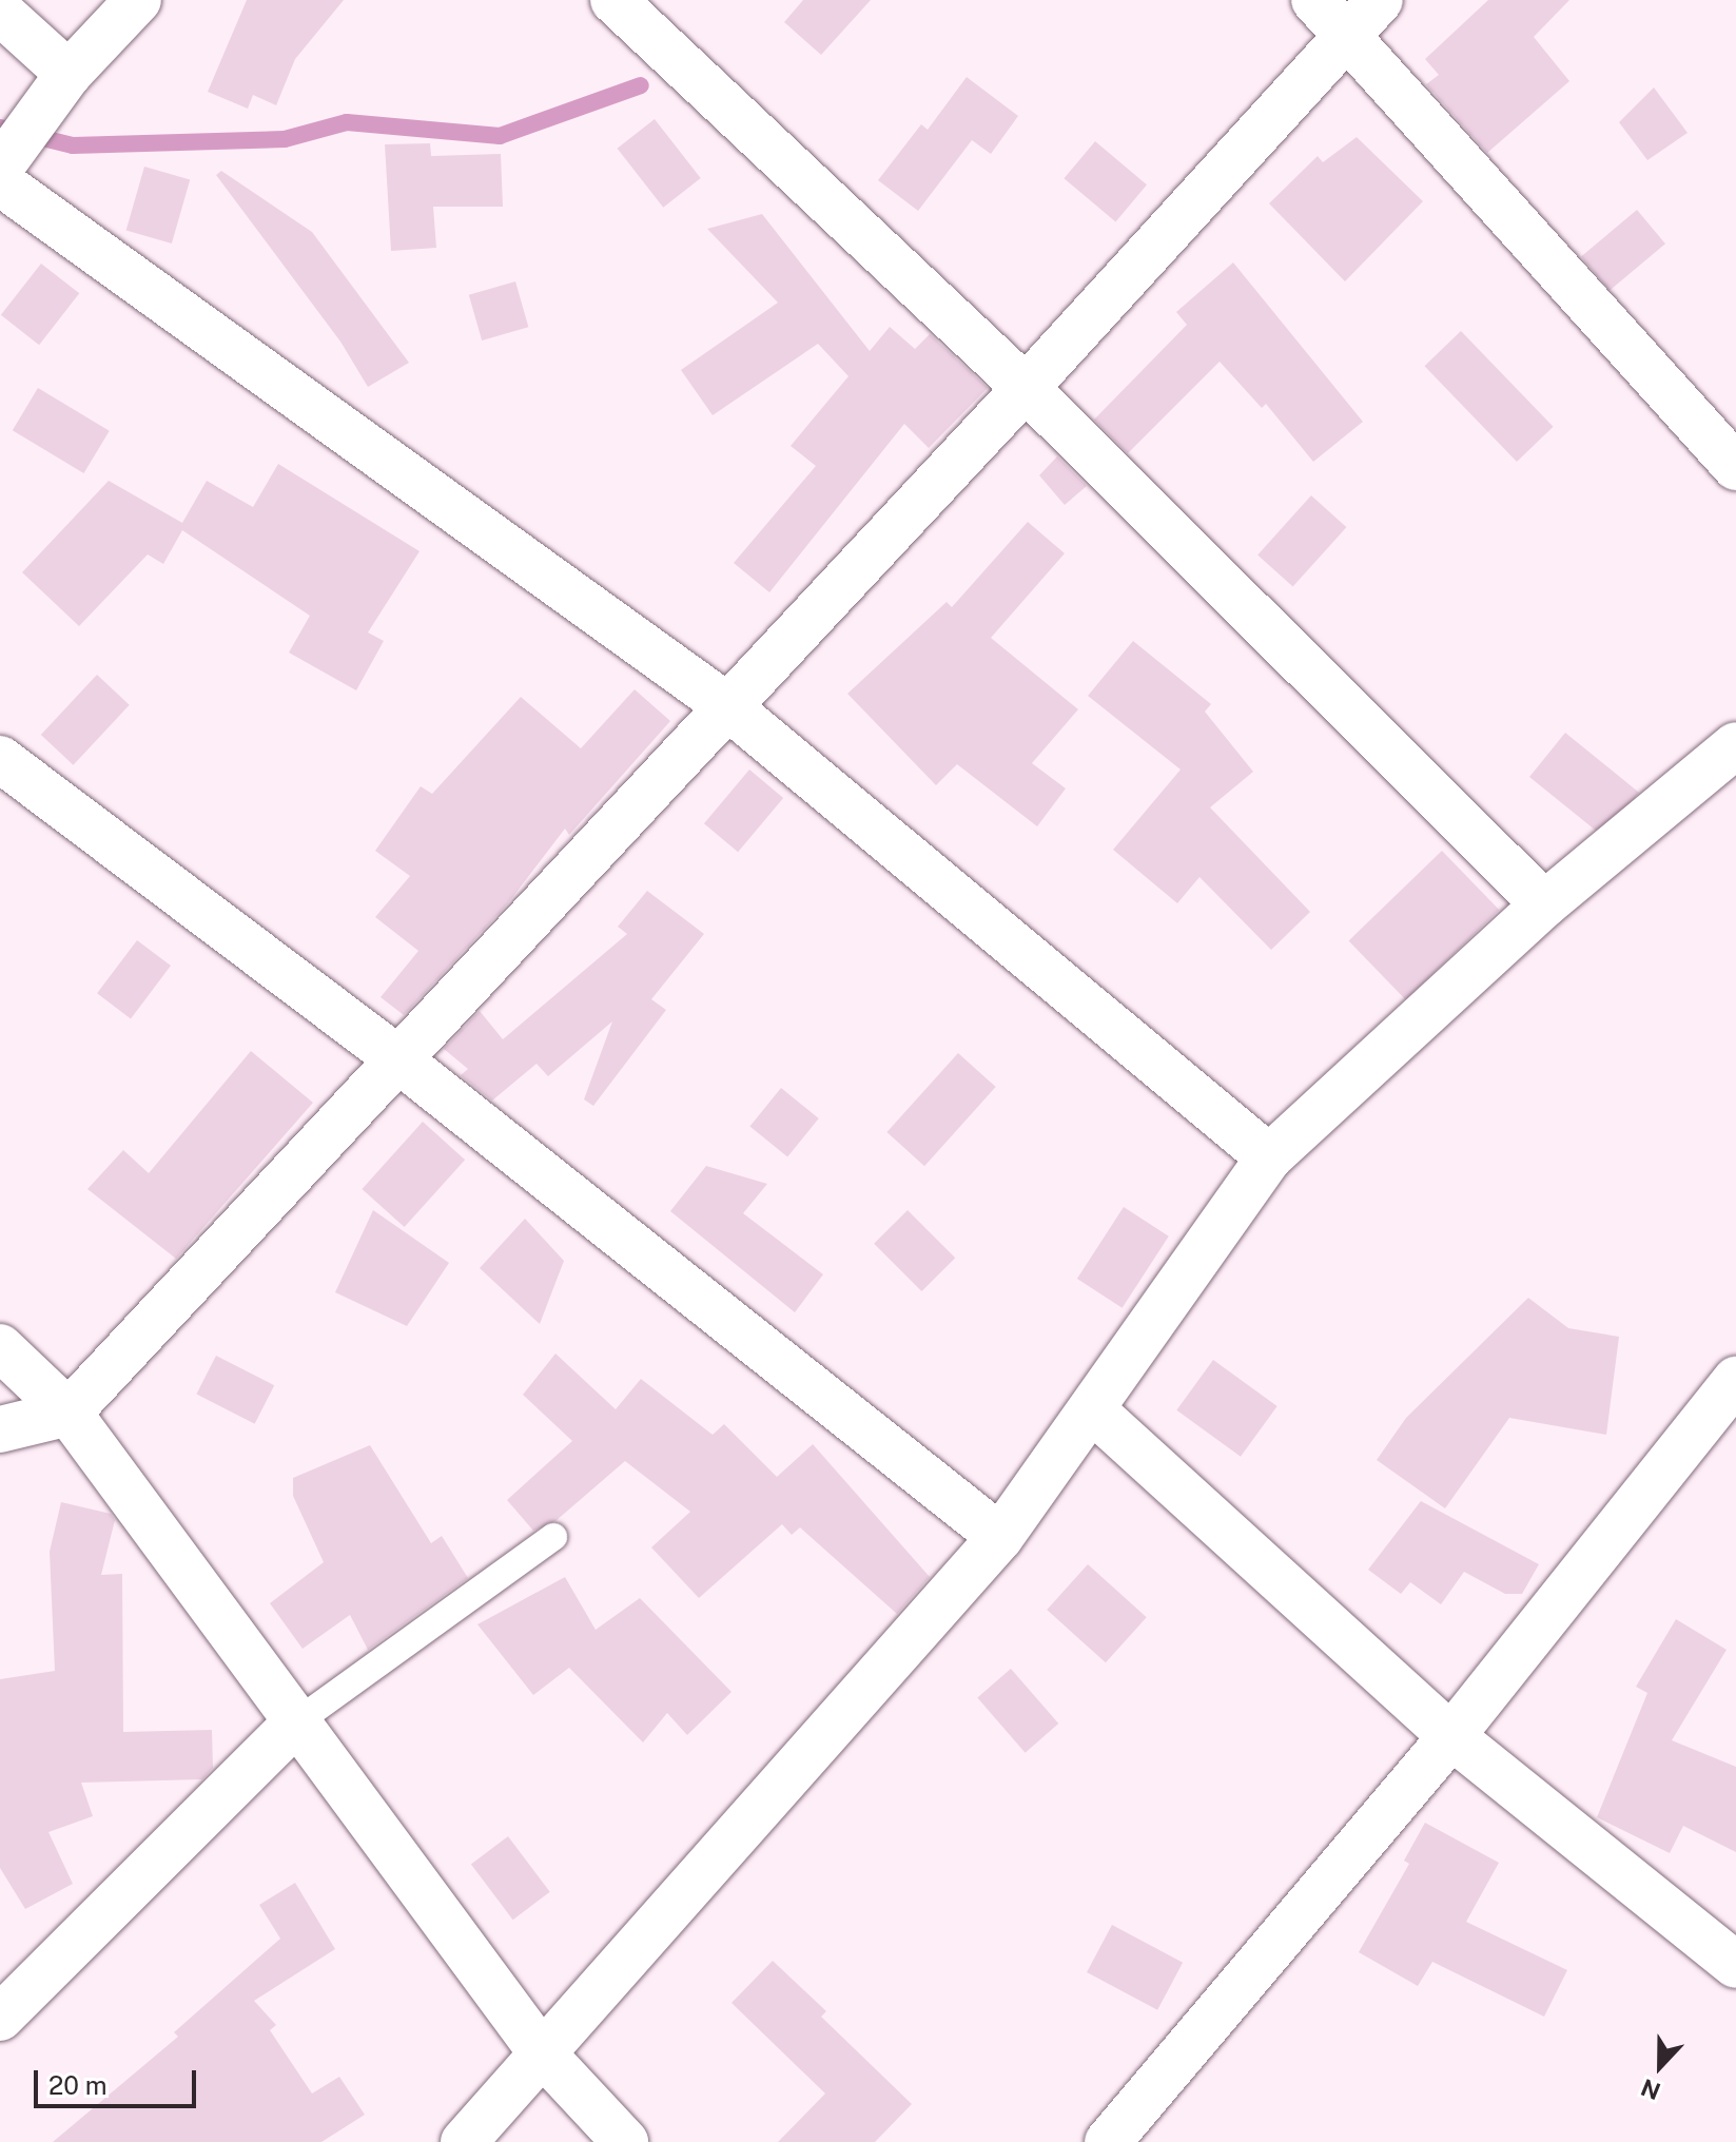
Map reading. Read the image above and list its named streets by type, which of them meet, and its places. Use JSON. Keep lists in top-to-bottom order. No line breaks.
{"scale_bar":"20 m","north":"bottom"}
